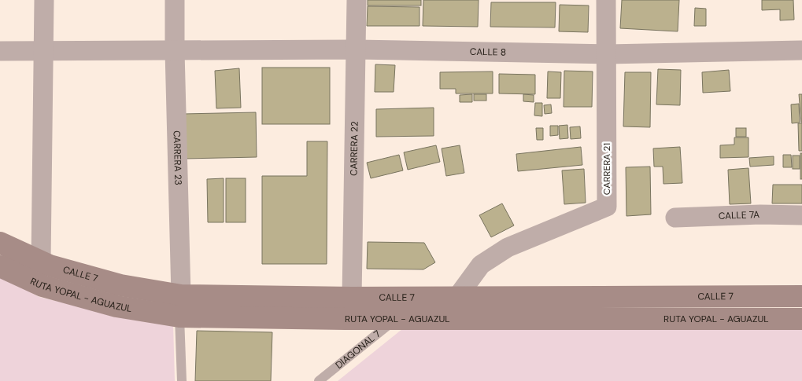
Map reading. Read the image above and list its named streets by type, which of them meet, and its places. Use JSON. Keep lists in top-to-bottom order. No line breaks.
{"streets":{"main road":["CALLE 7"],"street":["CALLE 8","CARRERA 22","CARRERA 23","CARRERA 21","CALLE 7A"],"lane":["RUTA YOPAL - AGUAZUL","DIAGONAL 7"]},"crossings":[["CALLE 8","CARRERA 22"],["CALLE 8","CARRERA 23"],["CALLE 8","CARRERA 21"],["CARRERA 22","CALLE 7"],["CARRERA 23","CALLE 7"],["CARRERA 23","RUTA YOPAL - AGUAZUL"],["CARRERA 21","CALLE 7"],["RUTA YOPAL - AGUAZUL","DIAGONAL 7"]]}
